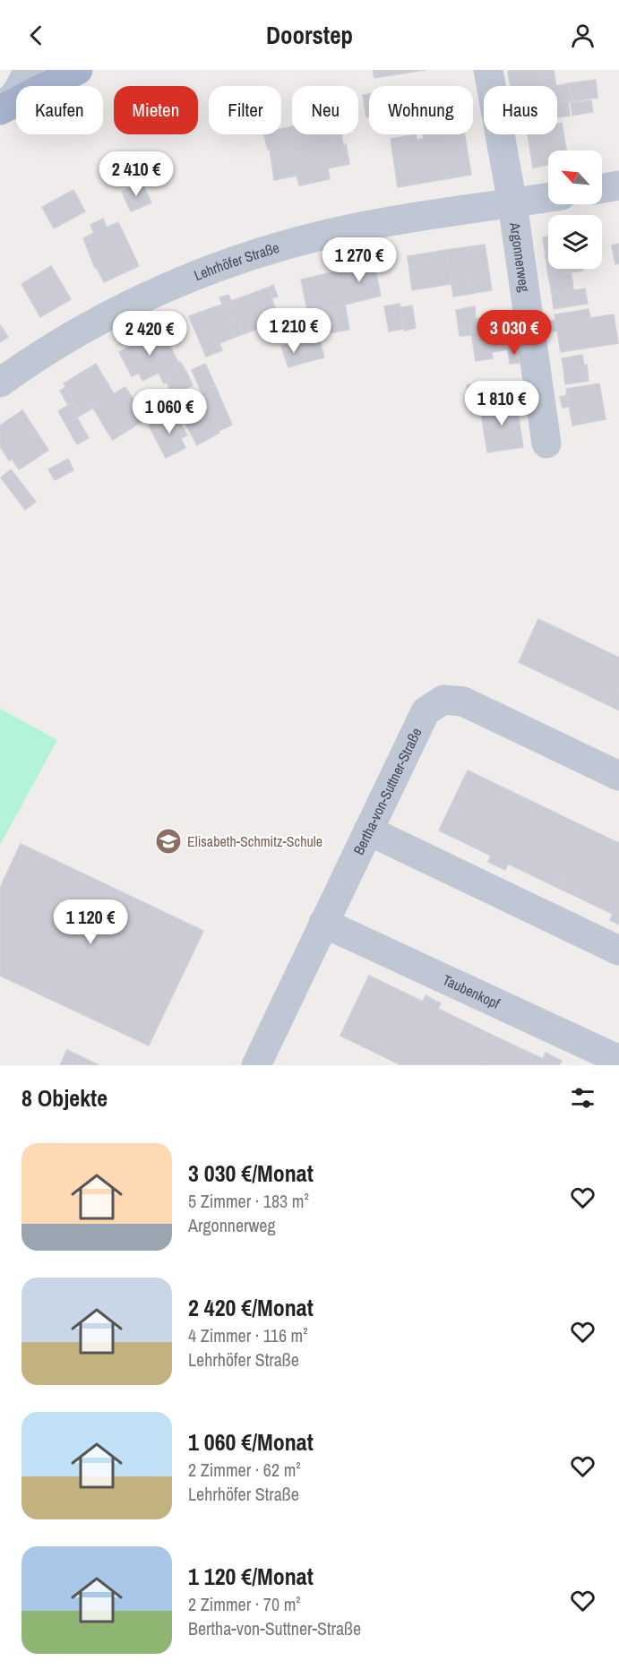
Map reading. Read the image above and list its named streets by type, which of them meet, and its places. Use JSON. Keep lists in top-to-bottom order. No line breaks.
{"streets":{"street":["Argonnerweg","Lehrhöfer Straße","Bertha-von-Suttner-Straße","Taubenkopf"]},"crossings":[["Argonnerweg","Lehrhöfer Straße"],["Bertha-von-Suttner-Straße","Taubenkopf"]],"places":{"school or university":["Elisabeth-Schmitz-Schule"]},"north":"top left","page":{"header":"Doorstep","chip":["Kaufen","Mieten","Filter","Neu","Wohnung","Haus"],"price":["2 410 €","1 270 €","1 210 €","3 030 €","2 420 €","1 810 €","1 060 €","1 120 €"],"heading":"8 Objekte","list":[{"name":"3 030 €/Monat","note":"5 Zimmer · 183 m² · Argonnerweg"},{"name":"2 420 €/Monat","note":"4 Zimmer · 116 m² · Lehrhöfer Straße"},{"name":"1 060 €/Monat","note":"2 Zimmer · 62 m² · Lehrhöfer Straße"},{"name":"1 120 €/Monat","note":"2 Zimmer · 70 m² · Bertha-von-Suttner-Straße"}]}}
